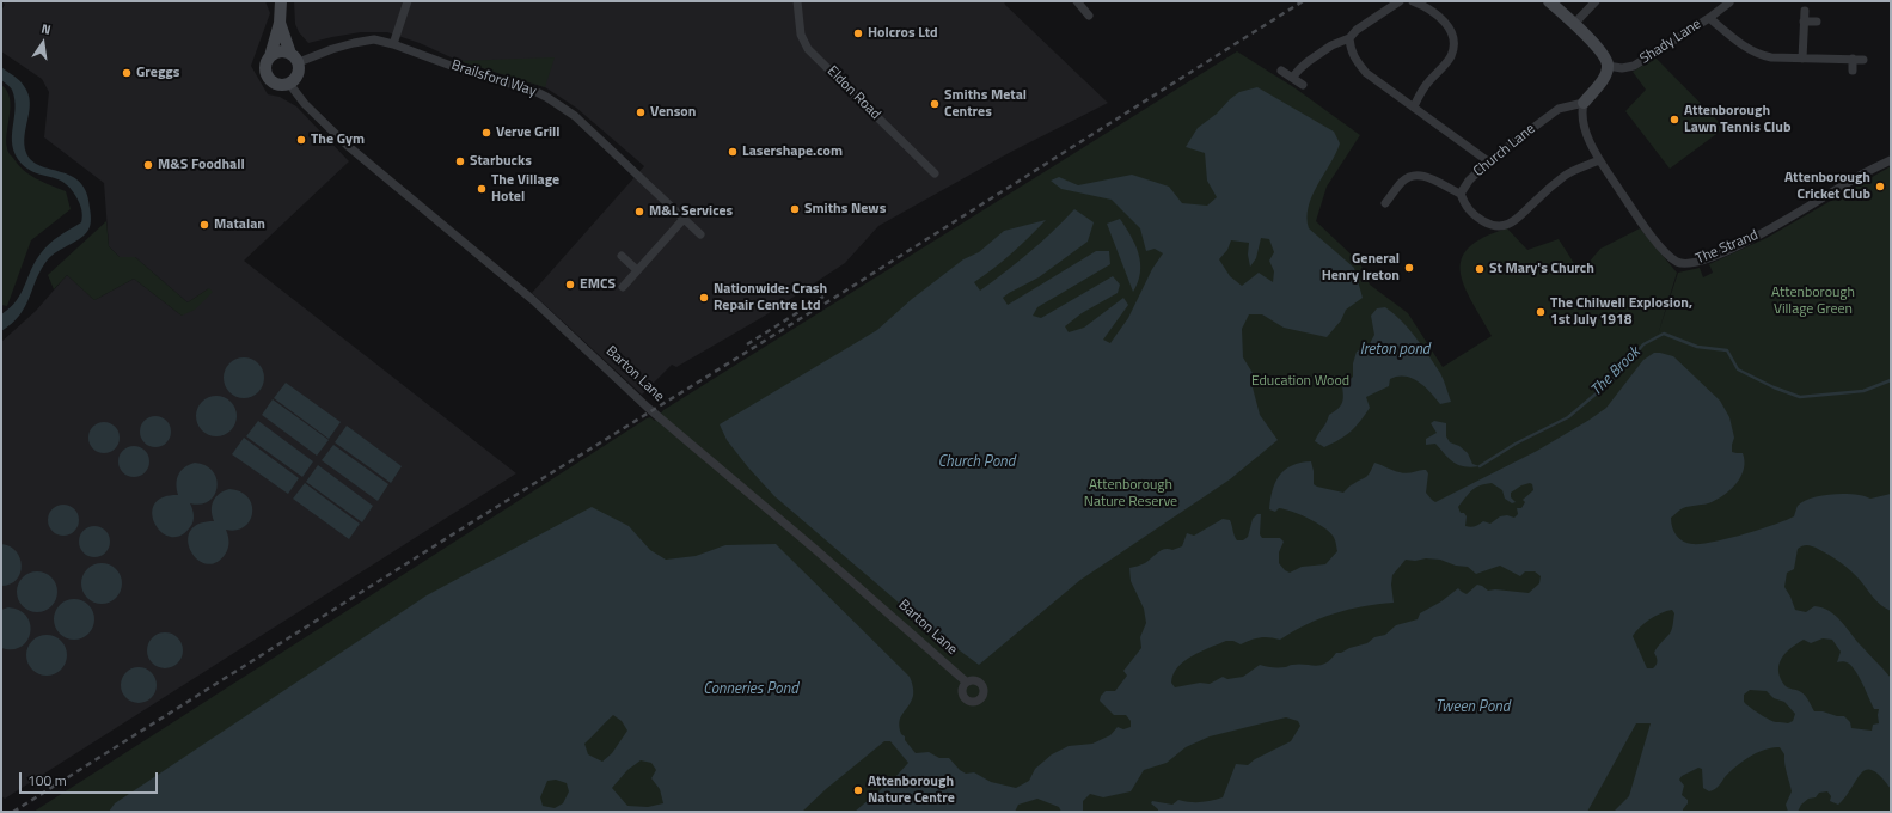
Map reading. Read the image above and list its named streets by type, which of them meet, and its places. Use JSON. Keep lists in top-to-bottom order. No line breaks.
{"streets":{"street":["Shady Lane","Brailsford Way","Eldon Road","Church Lane","The Strand","Barton Lane"]},"crossings":[["Brailsford Way","Barton Lane"],["Church Lane","The Strand"]],"water":["Ireton pond","The Brook","Church Pond","Conneries Pond","Tween Pond"],"parks":["Attenborough Village Green","Education Wood","Attenborough Nature Reserve"],"places":["Holcros Ltd","Greggs","Smiths Metal Centres","Venson","Attenborough Lawn Tennis Club","Verve Grill","The Gym","Lasershape.com","Starbucks","M&S Foodhall","Attenborough Cricket Club","The Village Hotel","Smiths News","M&L Services","Matalan","General Henry Ireton","St Mary's Church","EMCS","Nationwide: Crash Repair Centre Ltd","The Chilwell Explosion, 1st July 1918","Attenborough Nature Centre"],"scale_bar":"100 m","north":"top"}
